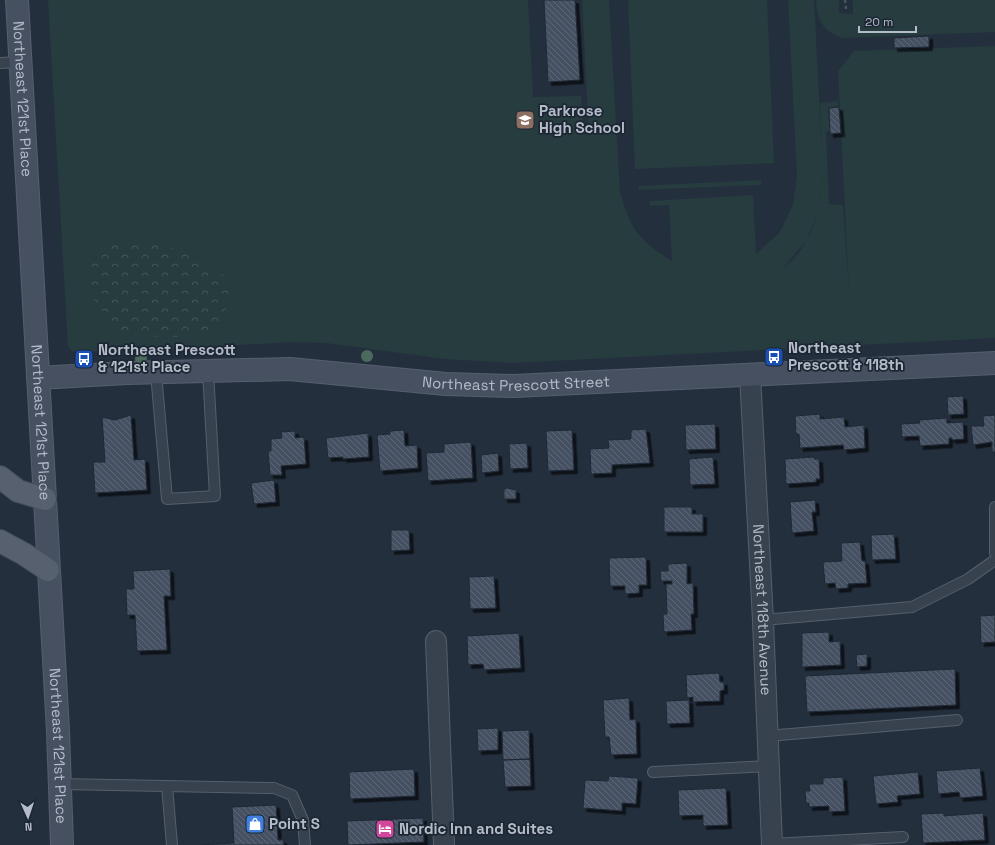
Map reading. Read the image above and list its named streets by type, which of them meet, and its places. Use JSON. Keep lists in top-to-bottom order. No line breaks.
{"streets":{"street":["Northeast 121st Place","Northeast Prescott Street","Northeast 118th Avenue"]},"crossings":[["Northeast 121st Place","Northeast Prescott Street"],["Northeast Prescott Street","Northeast 118th Avenue"]],"places":{"school or university":["Parkrose High School"],"bus stop":["Northeast Prescott & 118th","Northeast Prescott & 121st Place"],"shop":["Point S"],"hotel":["Nordic Inn and Suites"]},"scale_bar":"20 m","north":"bottom"}
